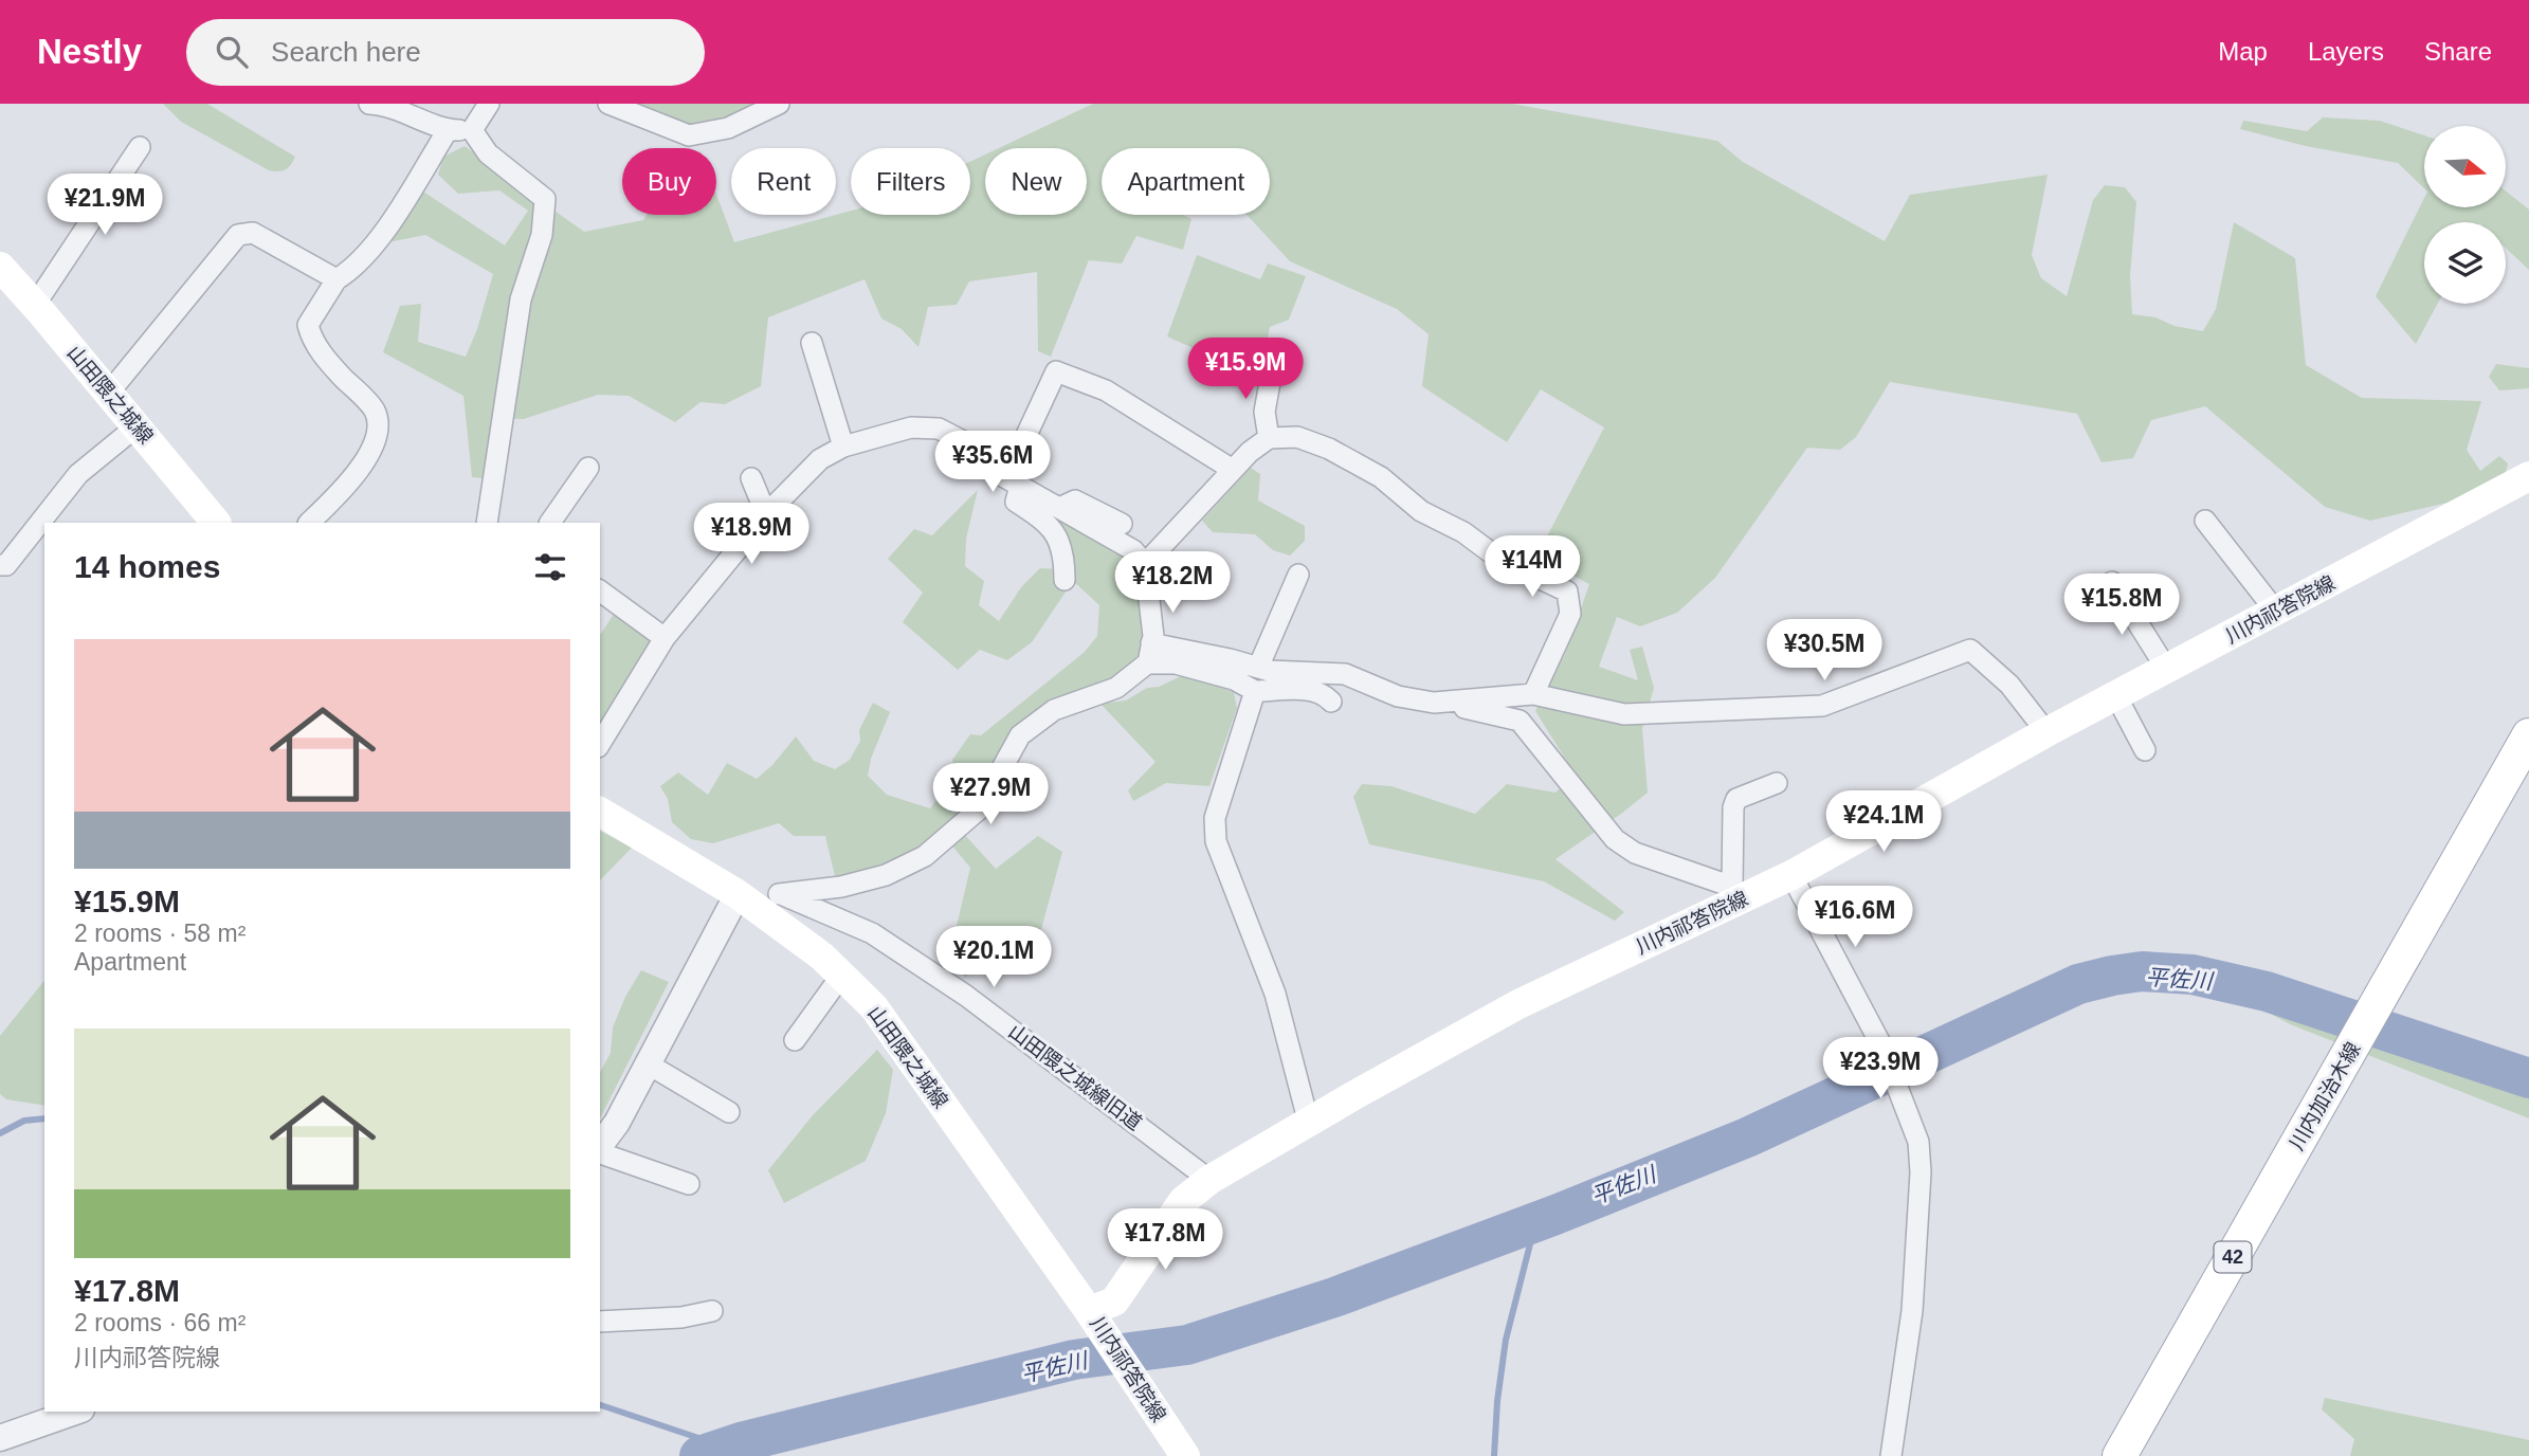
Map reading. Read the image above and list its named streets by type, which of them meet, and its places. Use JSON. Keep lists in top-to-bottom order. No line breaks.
{"streets":{"main road":["山田隈之城線","川内祁答院線","川内加治木線","42"],"street":["山田隈之城線旧道"]},"crossings":[["山田隈之城線","川内祁答院線"],["山田隈之城線","山田隈之城線旧道"],["川内祁答院線","山田隈之城線旧道"]],"water":["平佐川"],"north":"right","page":{"header":"Nestly","search":"Search here","nav":["Map","Layers","Share"],"chip":["Buy","Rent","Filters","New","Apartment"],"price":["¥21.9M","¥15.9M","¥35.6M","¥18.9M","¥14M","¥18.2M","¥15.8M","¥30.5M","¥27.9M","¥24.1M","¥16.6M","¥20.1M","¥23.9M","¥17.8M"],"heading":"14 homes","list":[{"name":"¥15.9M","note":"2 rooms · 58 m² · Apartment"},{"name":"¥17.8M","note":"2 rooms · 66 m² · 川内祁答院線"}]}}
